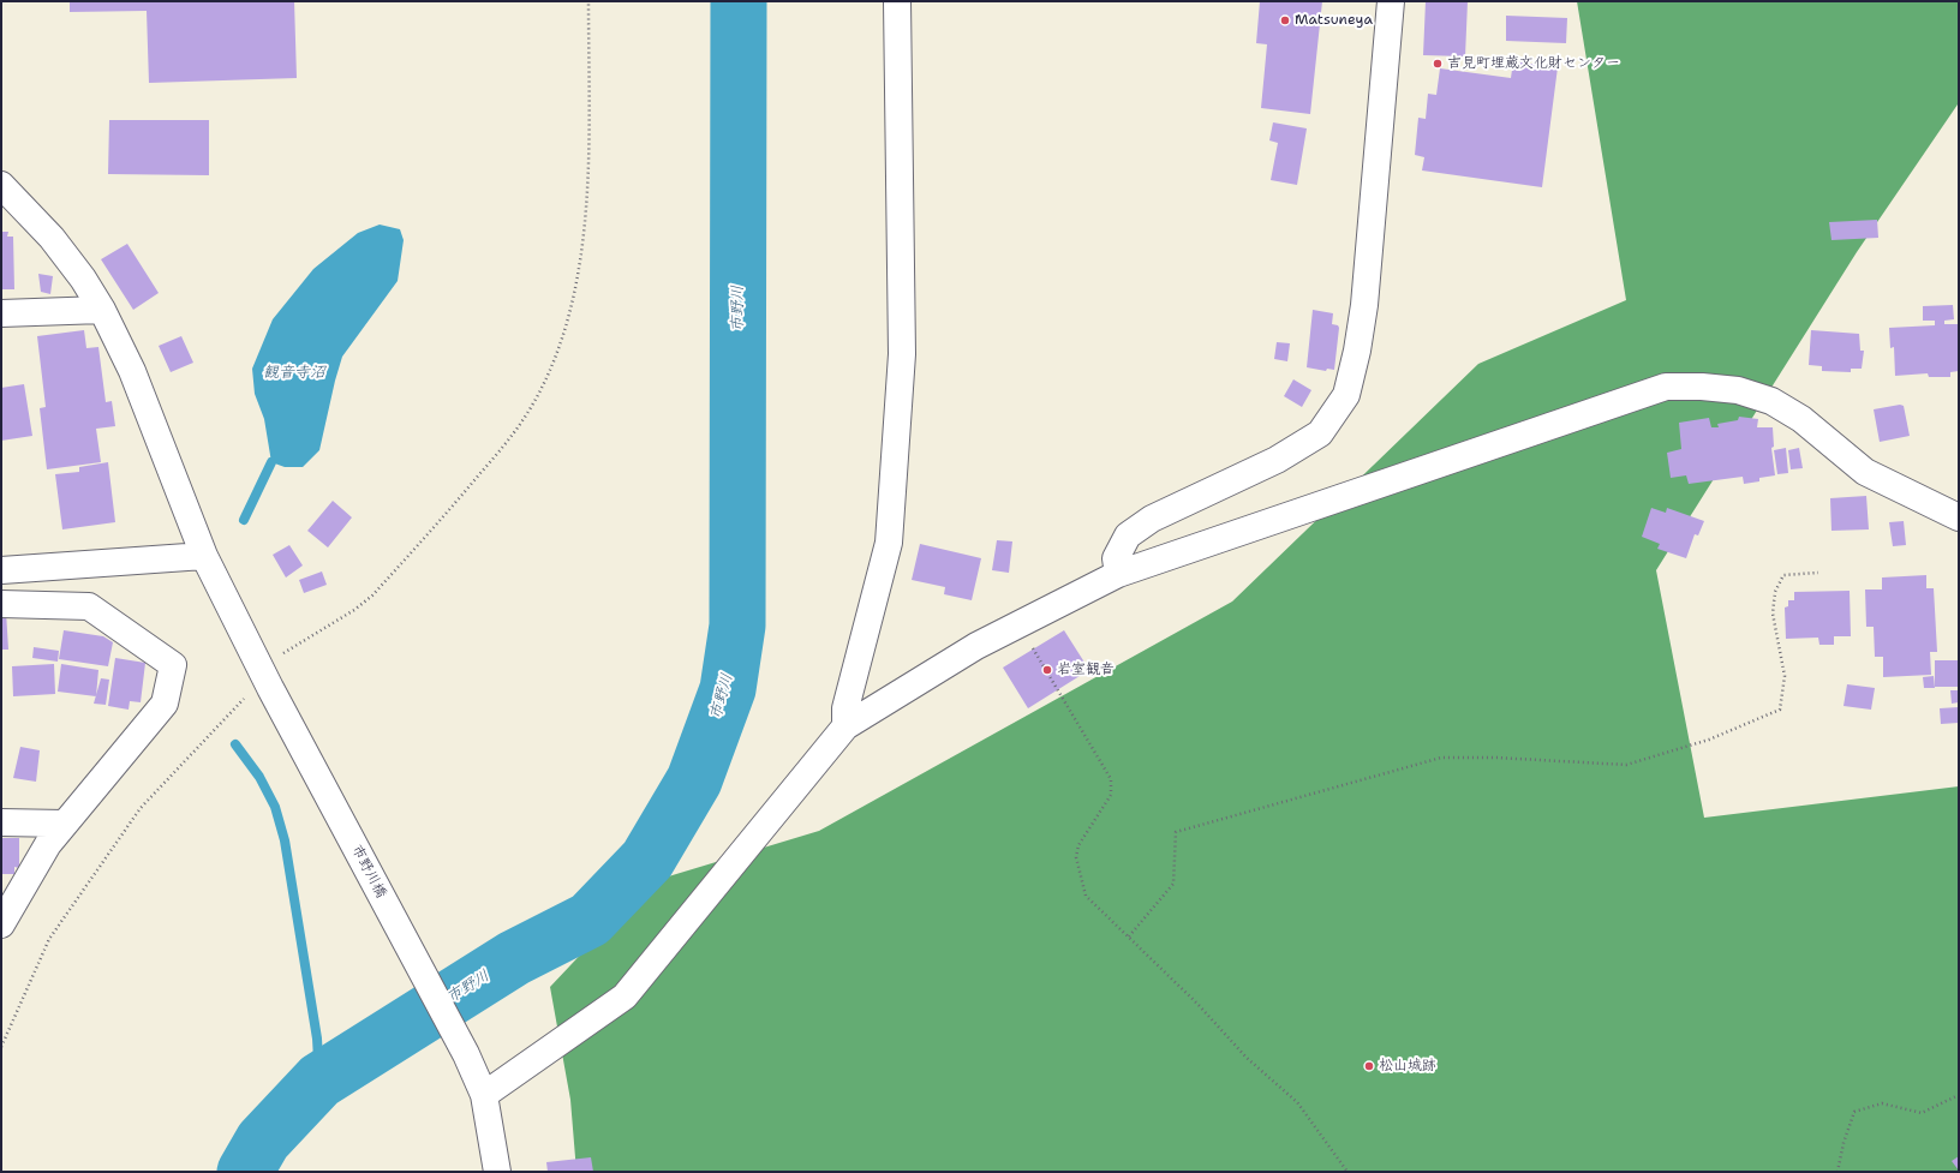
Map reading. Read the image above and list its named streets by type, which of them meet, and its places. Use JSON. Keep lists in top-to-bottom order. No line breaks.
{"streets":{"street":["市野川橋"]},"water":["市野川","観音寺沼"],"places":["Matsuneya","吉見町埋蔵文化財センター","岩室観音","松山城跡"]}
